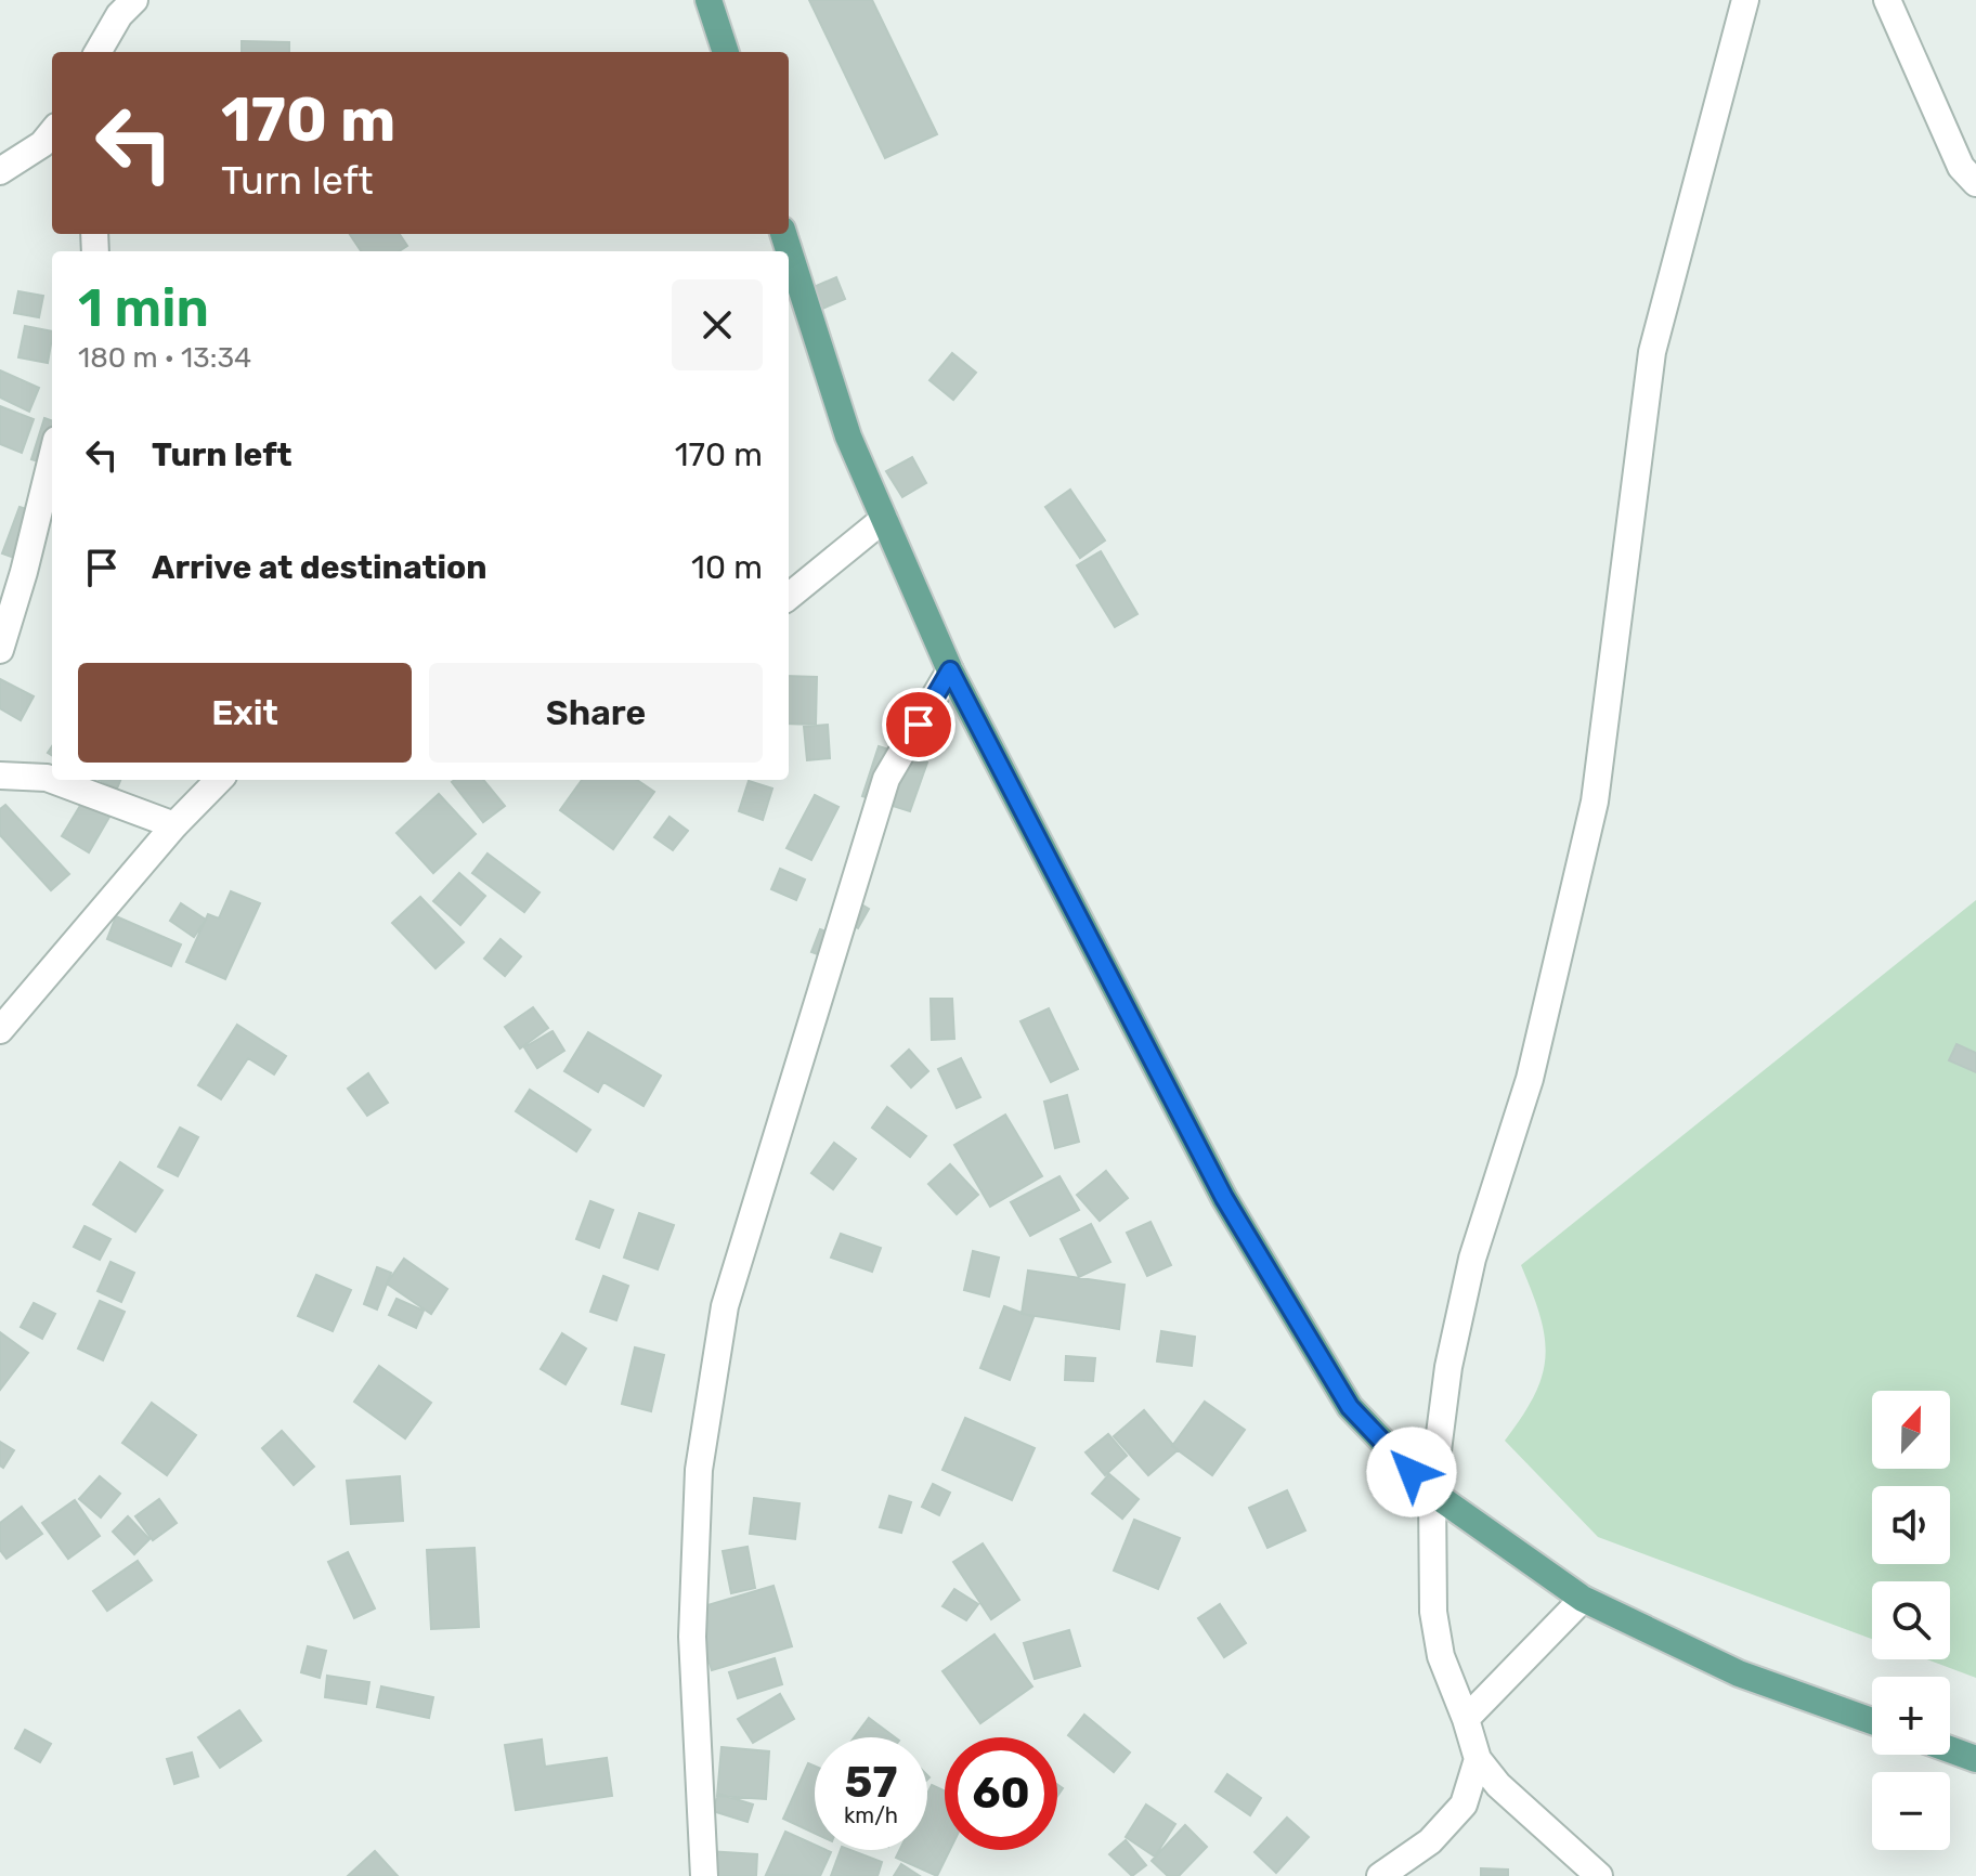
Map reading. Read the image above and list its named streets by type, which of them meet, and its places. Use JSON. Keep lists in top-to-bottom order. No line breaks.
{"north":"top","page":{"turn":["170 m","Turn left"],"heading":["1 min","180 m · 13:34"],"list":[{"name":"Turn left","value":"170 m"},{"name":"Arrive at destination","value":"10 m"}],"buttons":["Exit","Share"],"map_buttons":["+","−"],"speed":"57 km/h","limit":"60"}}
